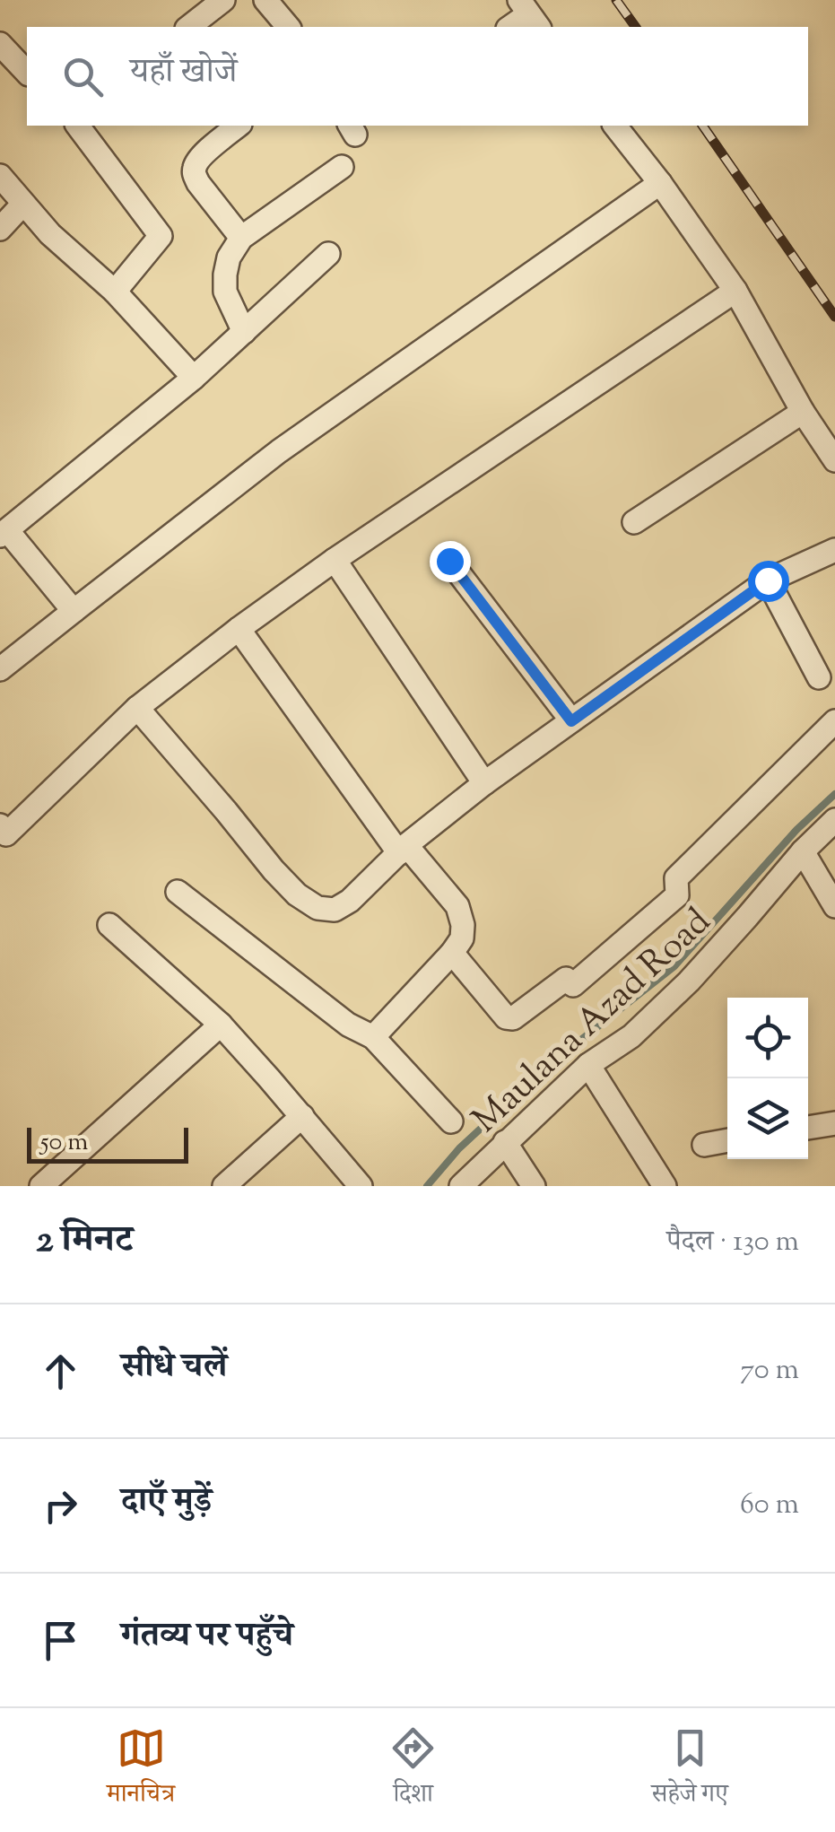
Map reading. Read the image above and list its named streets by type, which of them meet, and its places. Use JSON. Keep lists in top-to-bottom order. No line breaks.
{"streets":{"street":["Maulana Azad Road"]},"scale_bar":"50 m","page":{"search":"यहाँ खोजें","scale":"50 m","heading":["2 मिनट","पैदल · 130 m"],"list":[["सीधे चलें","70 m"],["दाएँ मुड़ें","60 m"],"गंतव्य पर पहुँचे"],"nav":["मानचित्र","दिशा","सहेजे गए"]}}
